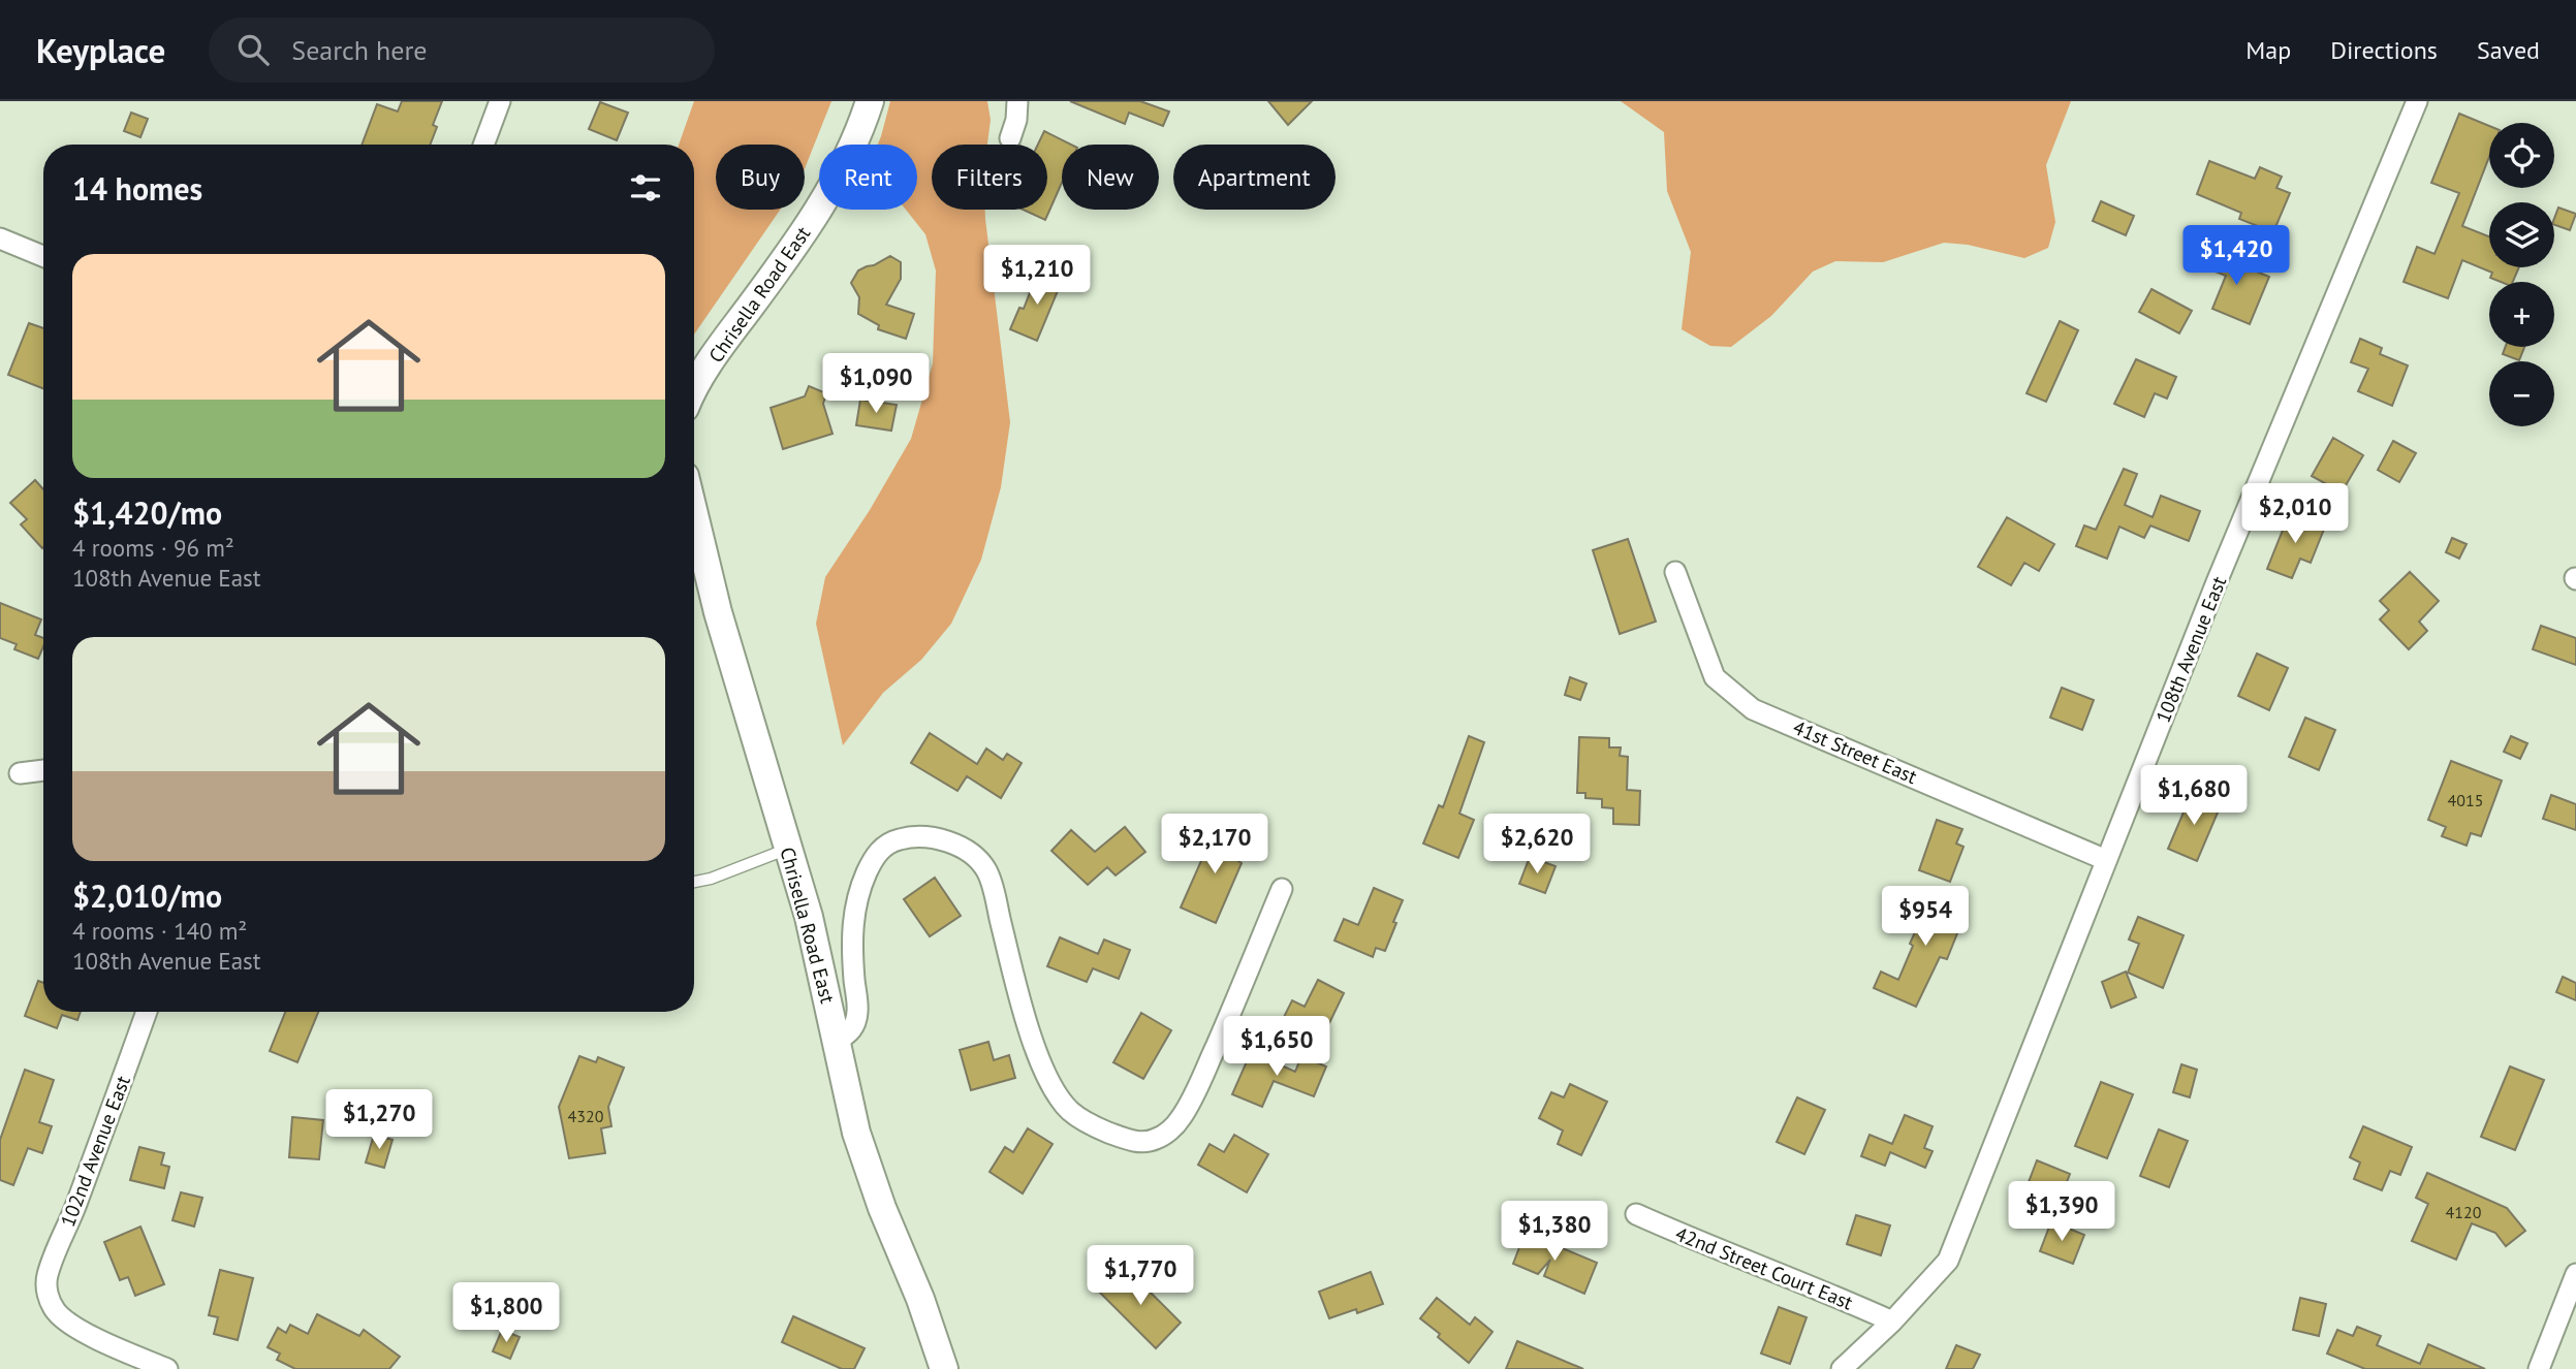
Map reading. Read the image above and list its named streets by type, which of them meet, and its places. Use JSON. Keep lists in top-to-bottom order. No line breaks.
{"streets":{"street":["Chrisella Road East","108th Avenue East","41st Street East","102nd Avenue East","42nd Street Court East"]},"crossings":[["108th Avenue East","41st Street East"],["108th Avenue East","42nd Street Court East"]],"house_numbers":["4015","4320","4120"],"page":{"header":"Keyplace","search":"Search here","nav":["Map","Directions","Saved"],"map_buttons":["+","−"],"chip":["Buy","Rent","Filters","New","Apartment"],"heading":"14 homes","price":["$1,420","$1,210","$1,090","$2,010","$1,680","$2,170","$2,620","$954","$1,650","$1,270","$1,390","$1,380","$1,770","$1,800"],"list":[{"name":"$1,420/mo","note":"4 rooms · 96 m² · 108th Avenue East"},{"name":"$2,010/mo","note":"4 rooms · 140 m² · 108th Avenue East"}]}}
